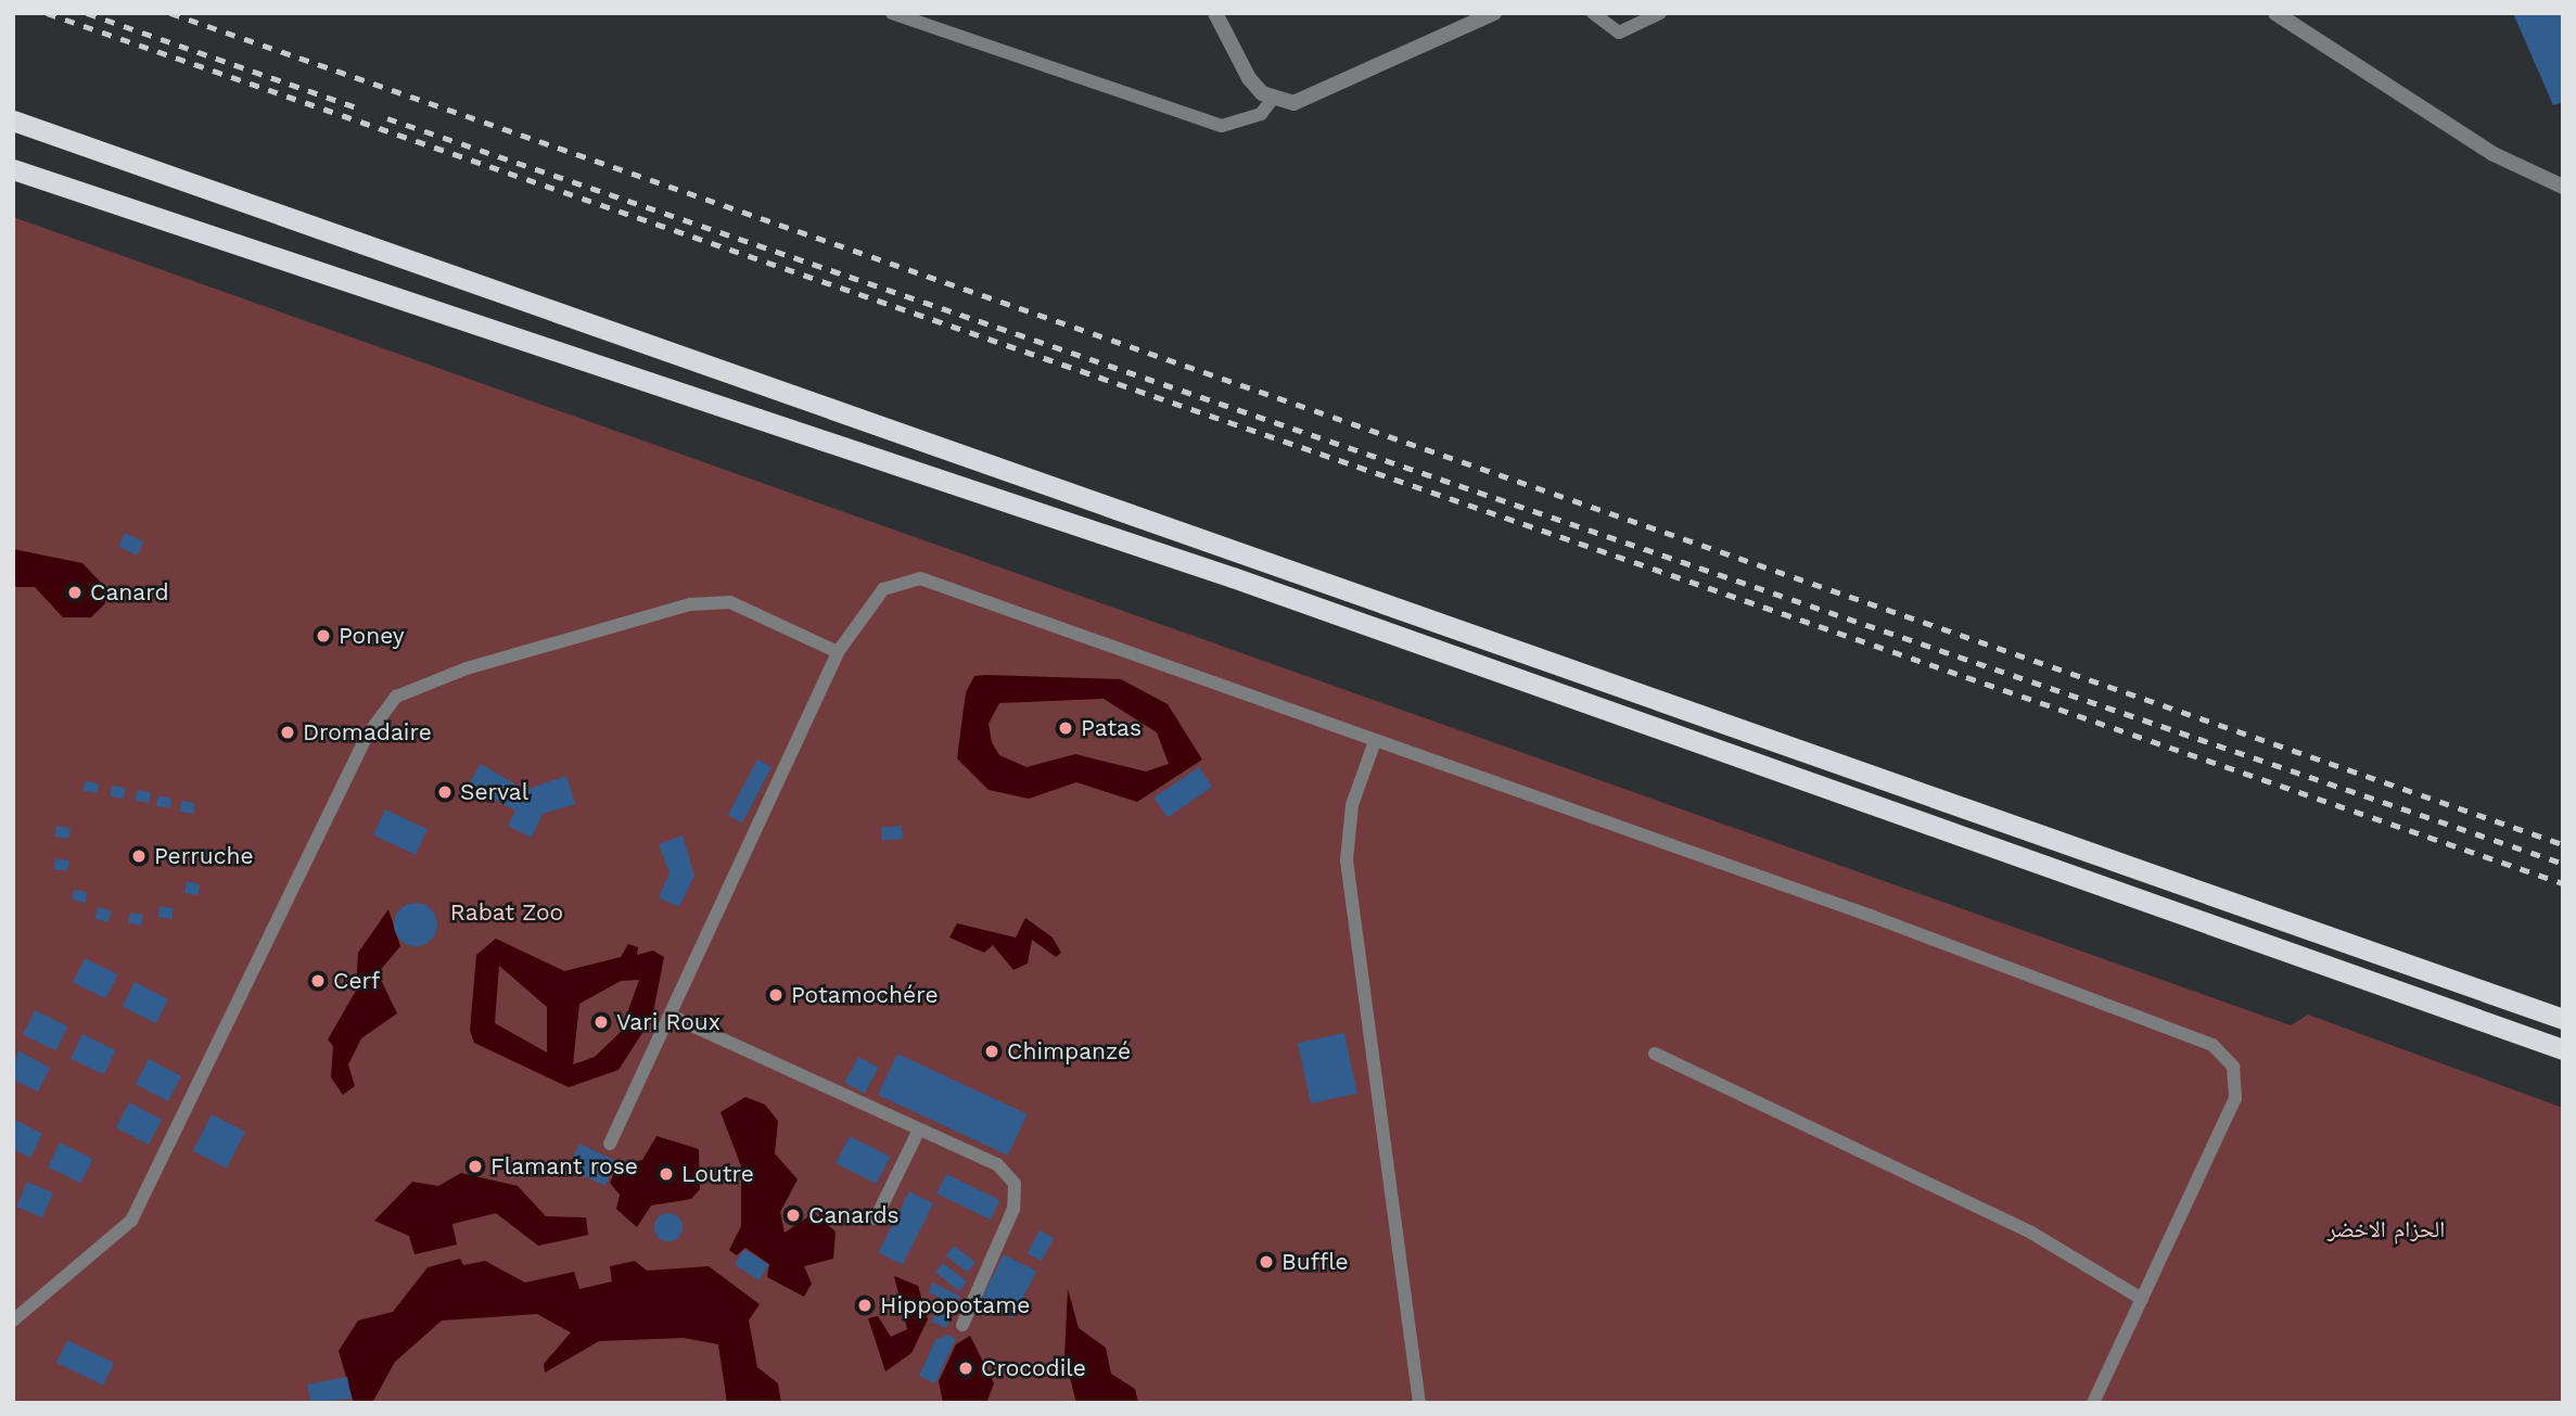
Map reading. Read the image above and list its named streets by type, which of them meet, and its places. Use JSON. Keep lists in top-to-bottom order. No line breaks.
{"parks":["Rabat Zoo","الحزام الاخضر"],"places":["Canard","Poney","Patas","Dromadaire","Serval","Perruche","Cerf","Potamochére","Vari Roux","Chimpanzé","Flamant rose","Loutre","Canards","Buffle","Hippopotame","Crocodile"]}
